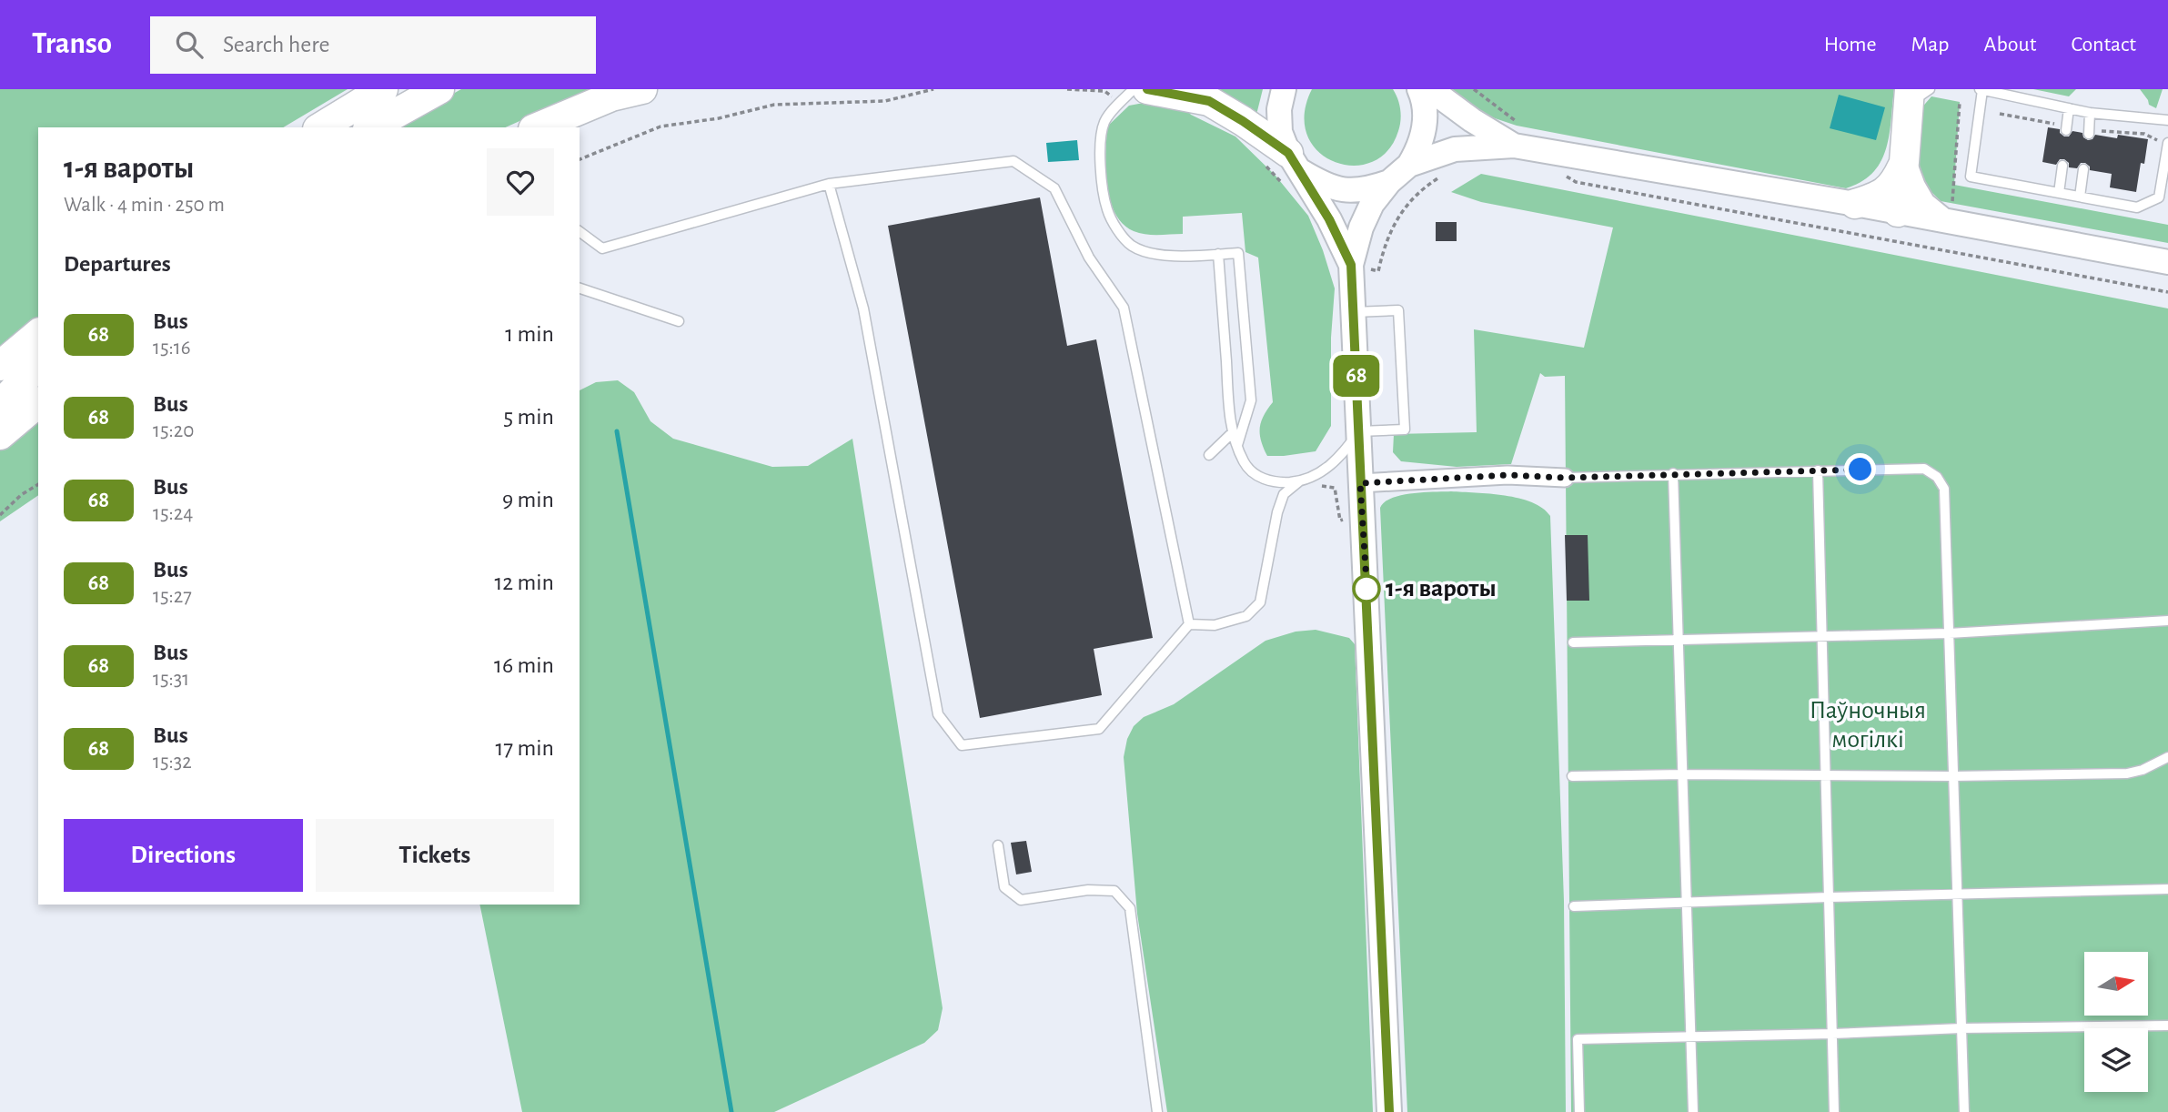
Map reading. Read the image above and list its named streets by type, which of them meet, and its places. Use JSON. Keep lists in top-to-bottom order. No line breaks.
{"parks":["Паўночныя могілкі"],"places":["1-я вароты"],"lines":["bus line 68"],"north":"right","page":{"header":"Transo","search":"Search here","nav":["Home","Map","About","Contact"],"on_map":"68","heading":[["1-я вароты","Walk · 4 min · 250 m"],"Departures"],"list":[{"mark":"68","name":"Bus","note":"15:16","value":"1 min"},{"mark":"68","name":"Bus","note":"15:20","value":"5 min"},{"mark":"68","name":"Bus","note":"15:24","value":"9 min"},{"mark":"68","name":"Bus","note":"15:27","value":"12 min"},{"mark":"68","name":"Bus","note":"15:31","value":"16 min"},{"mark":"68","name":"Bus","note":"15:32","value":"17 min"}],"buttons":["Directions","Tickets"]}}
